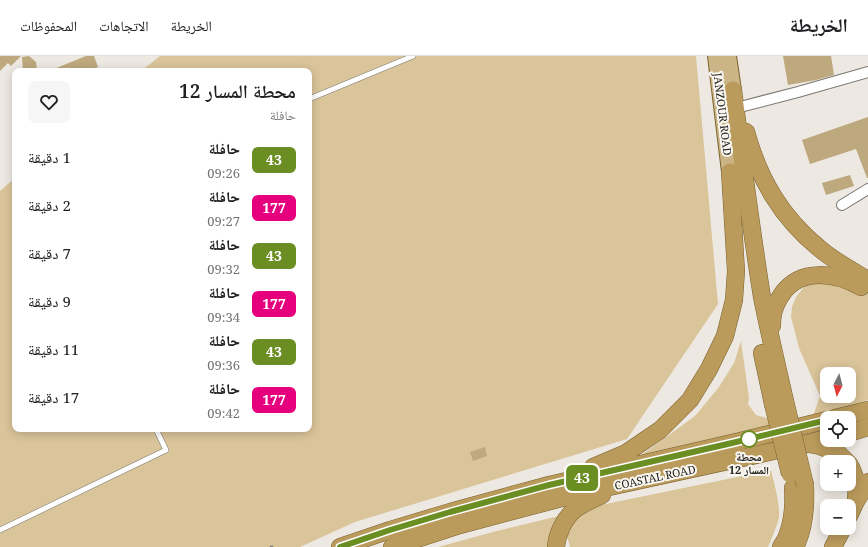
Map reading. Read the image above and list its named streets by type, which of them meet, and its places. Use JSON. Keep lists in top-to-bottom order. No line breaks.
{"streets":{"highway":["COASTAL ROAD"],"main road":["JANZOUR ROAD"]},"places":["محطة المسار 12"],"lines":["bus line 43"],"north":"bottom","page":{"header":"الخريطة","nav":["الخريطة","الاتجاهات","المحفوظات"],"on_map":"43","heading":["محطة المسار 12","حافلة"],"list":[{"mark":"43","name":"حافلة","note":"09:26","value":"1 دقيقة"},{"mark":"177","name":"حافلة","note":"09:27","value":"2 دقيقة"},{"mark":"43","name":"حافلة","note":"09:32","value":"7 دقيقة"},{"mark":"177","name":"حافلة","note":"09:34","value":"9 دقيقة"},{"mark":"43","name":"حافلة","note":"09:36","value":"11 دقيقة"},{"mark":"177","name":"حافلة","note":"09:42","value":"17 دقيقة"}],"map_buttons":["+","−"]}}
